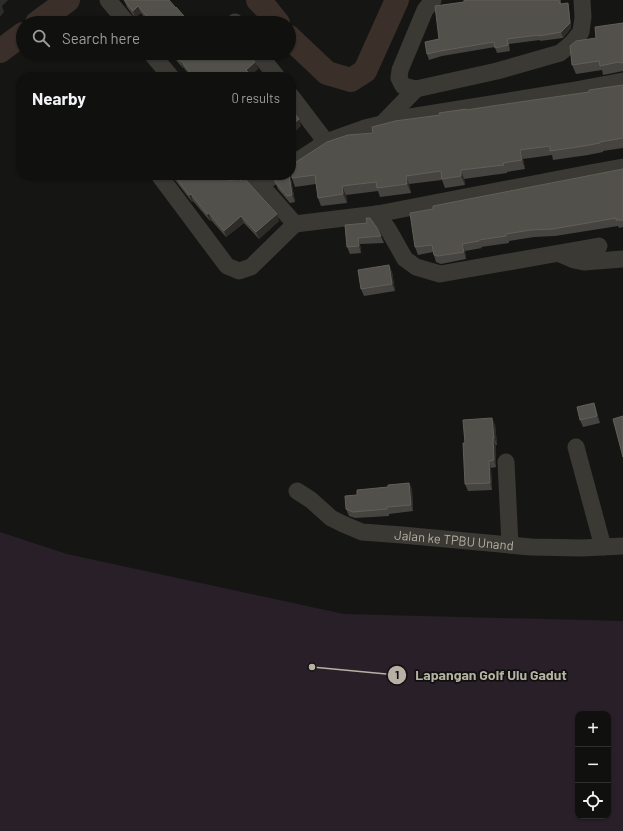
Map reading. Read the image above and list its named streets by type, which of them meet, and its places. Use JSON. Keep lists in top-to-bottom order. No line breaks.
{"streets":{"street":["Jalan ke TPBU Unand"]},"places":["Lapangan Golf Ulu Gadut"],"page":{"search":"Search here","heading":["Nearby","0 results"],"map_buttons":["+","−"]}}
